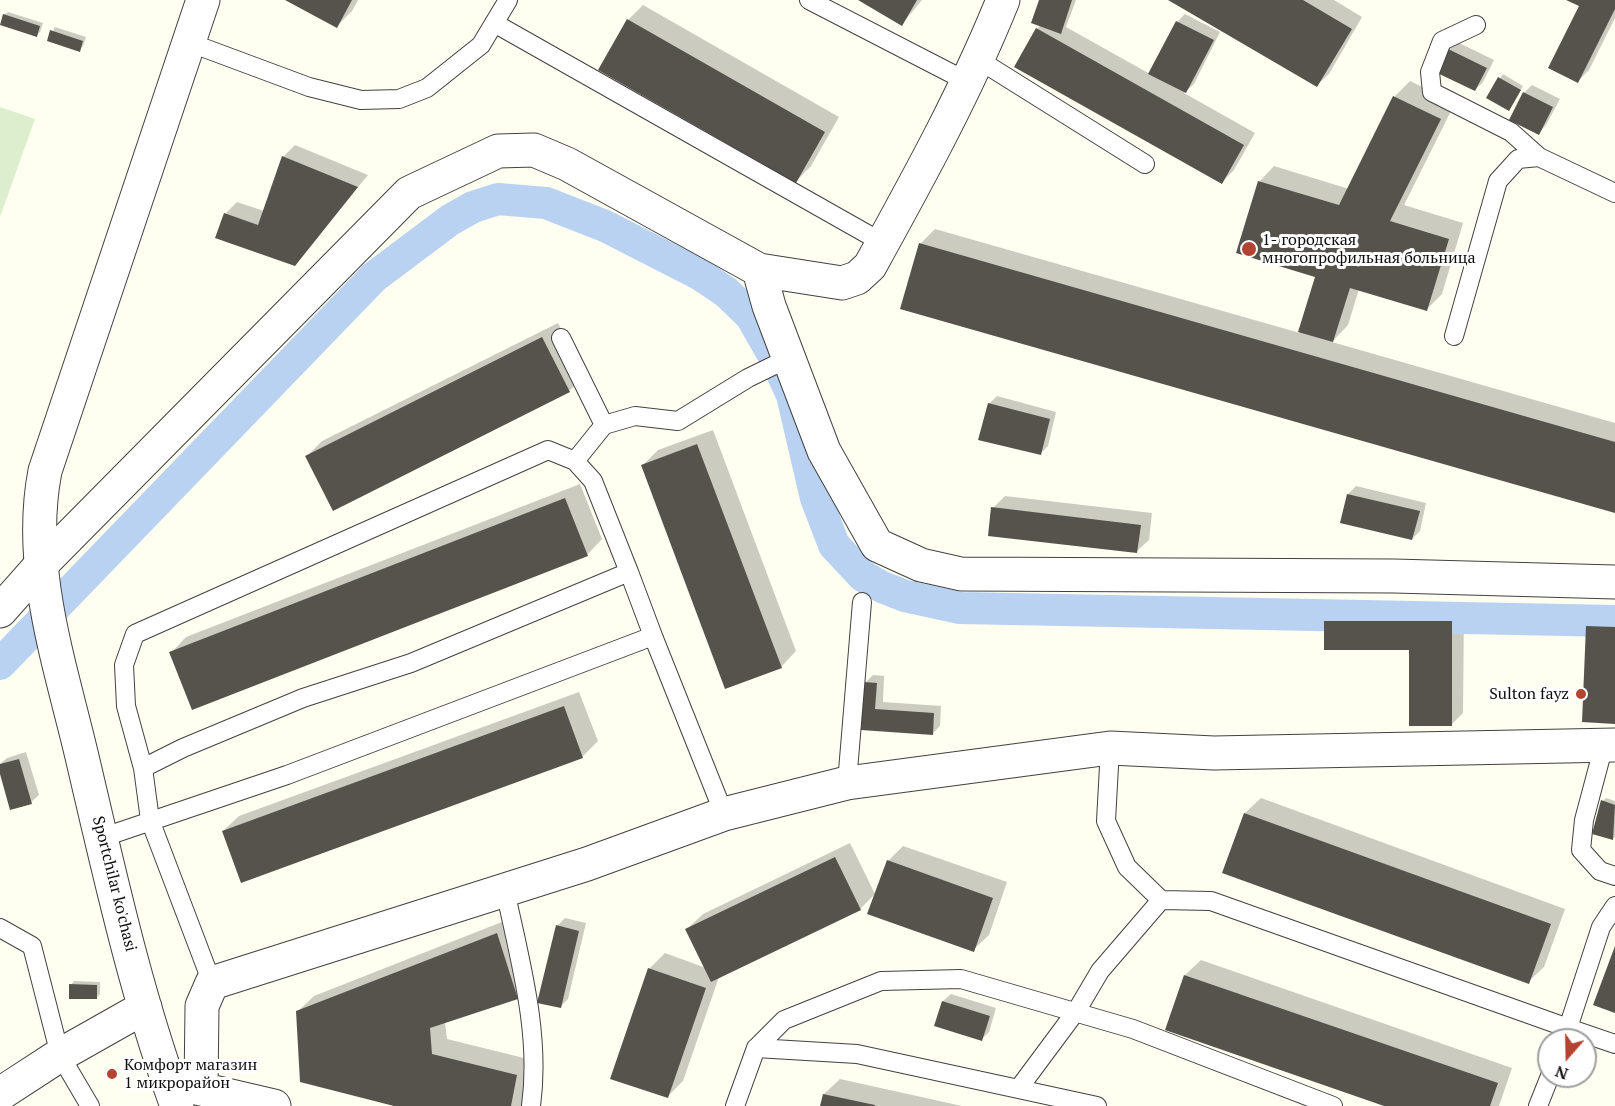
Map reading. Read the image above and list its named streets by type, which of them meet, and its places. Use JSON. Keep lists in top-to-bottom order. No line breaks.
{"streets":{"street":["Sportchilar ko'chasi"]},"places":["1- городская многопрофильная больница","Sulton fayz","Комфорт магазин 1 микрорайон"],"north":"bottom"}
